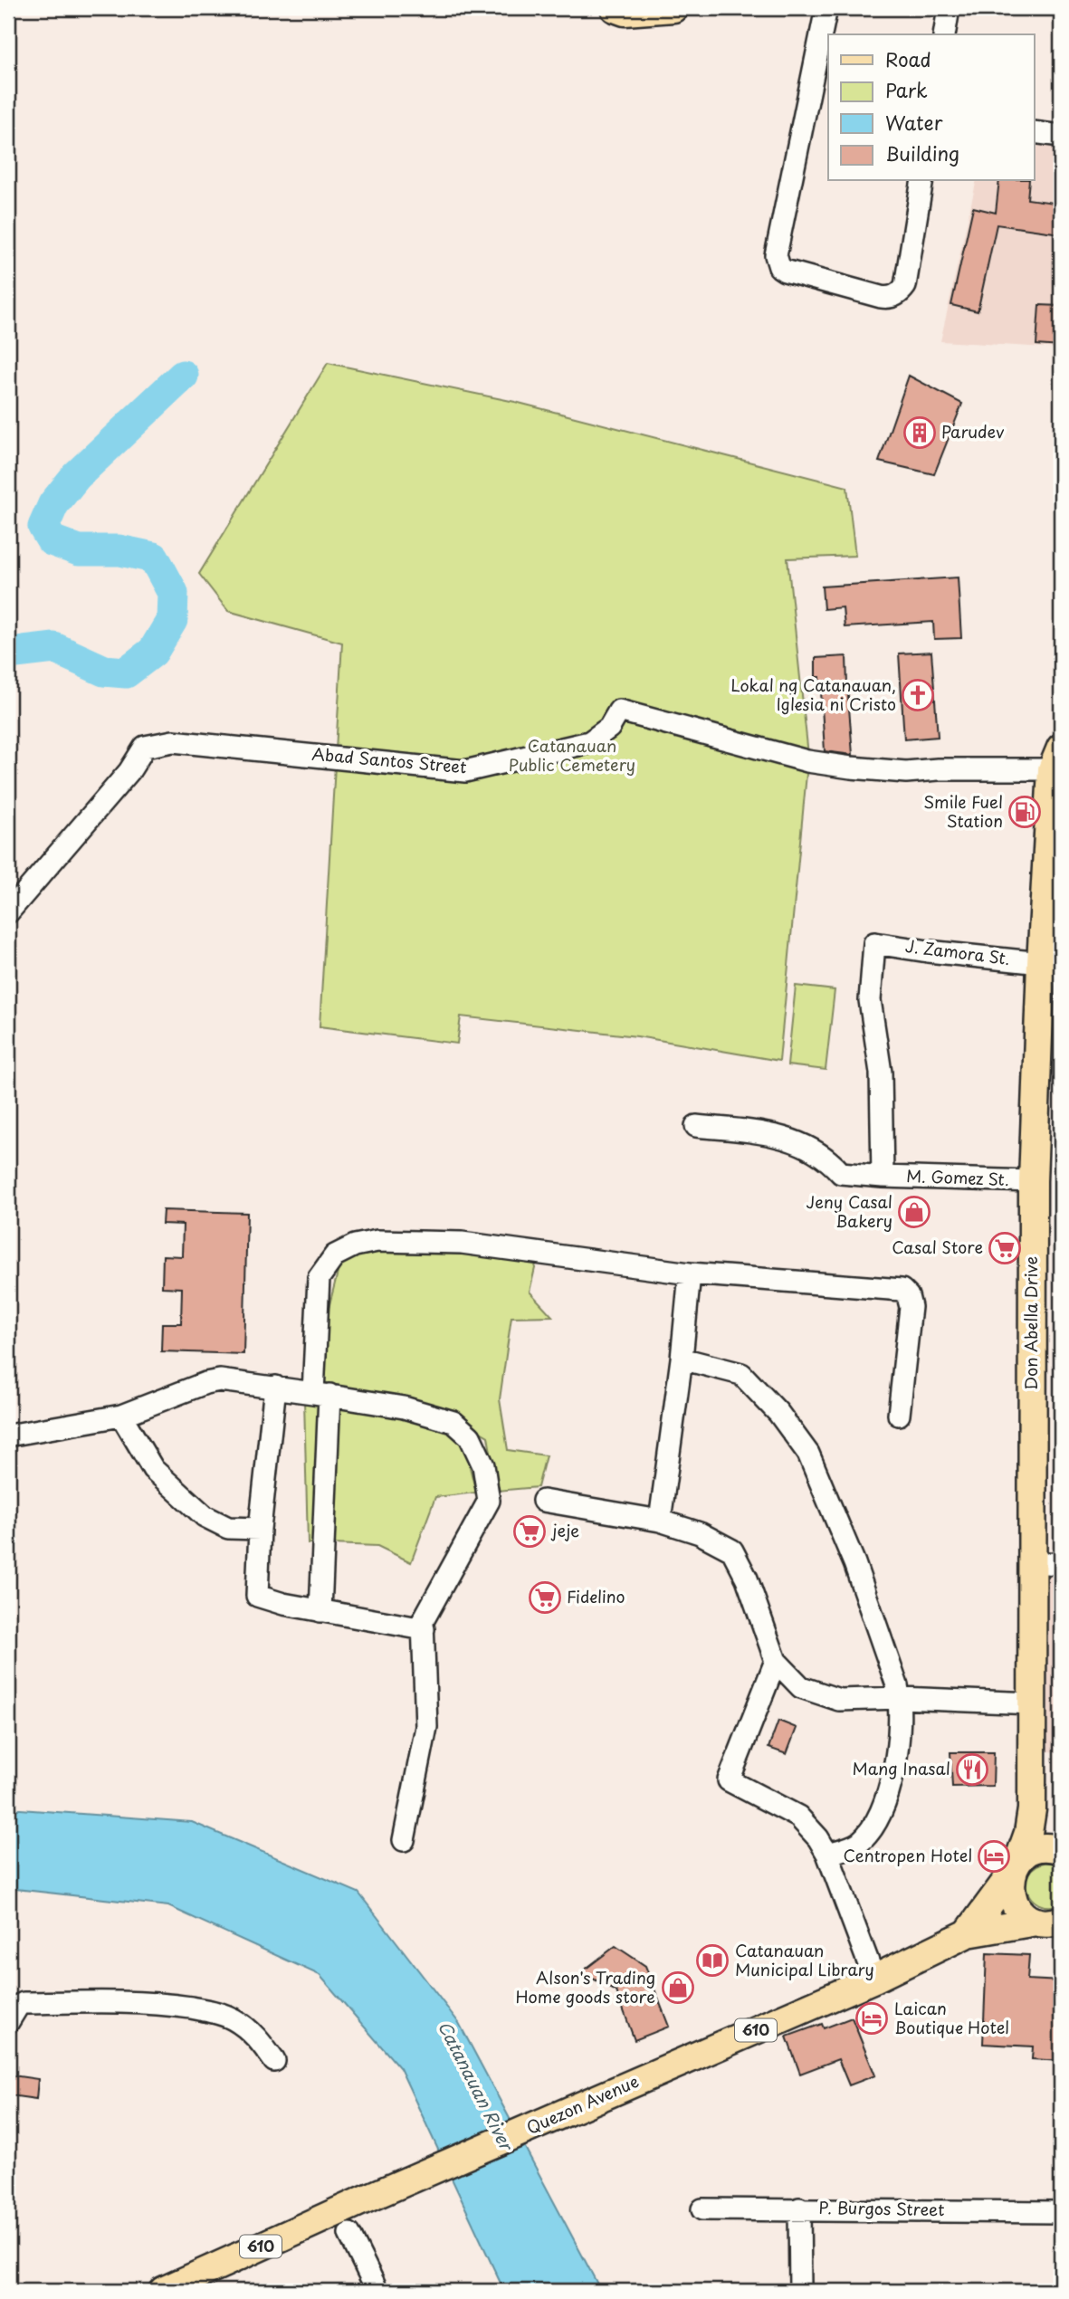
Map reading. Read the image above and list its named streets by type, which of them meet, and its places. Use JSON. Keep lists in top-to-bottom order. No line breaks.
{"streets":{"main road":["Don Abella Drive","610","Quezon Avenue"],"street":["Abad Santos Street","J. Zamora St.","M. Gomez St.","P. Burgos Street"]},"crossings":[["Abad Santos Street","Don Abella Drive"],["J. Zamora St.","M. Gomez St."],["J. Zamora St.","Don Abella Drive"],["M. Gomez St.","Don Abella Drive"],["Don Abella Drive","610"],["Don Abella Drive","Quezon Avenue"],["610","Quezon Avenue"]],"water":["Catanauan River"],"parks":["Catanauan Public Cemetery"],"places":{"building":["Parudev"],"church":["Lokal ng Catanauan, Iglesia ni Cristo"],"fuel station":["Smile Fuel Station"],"shop":["Jeny Casal Bakery","Alson's Trading Home goods store"],"supermarket":["Casal Store","jeje","Fidelino"],"restaurant":["Mang Inasal"],"hotel":["Centropen Hotel","Laican Boutique Hotel"],"library":["Catanauan Municipal Library"]},"legend":["Road","Park","Water","Building"]}
